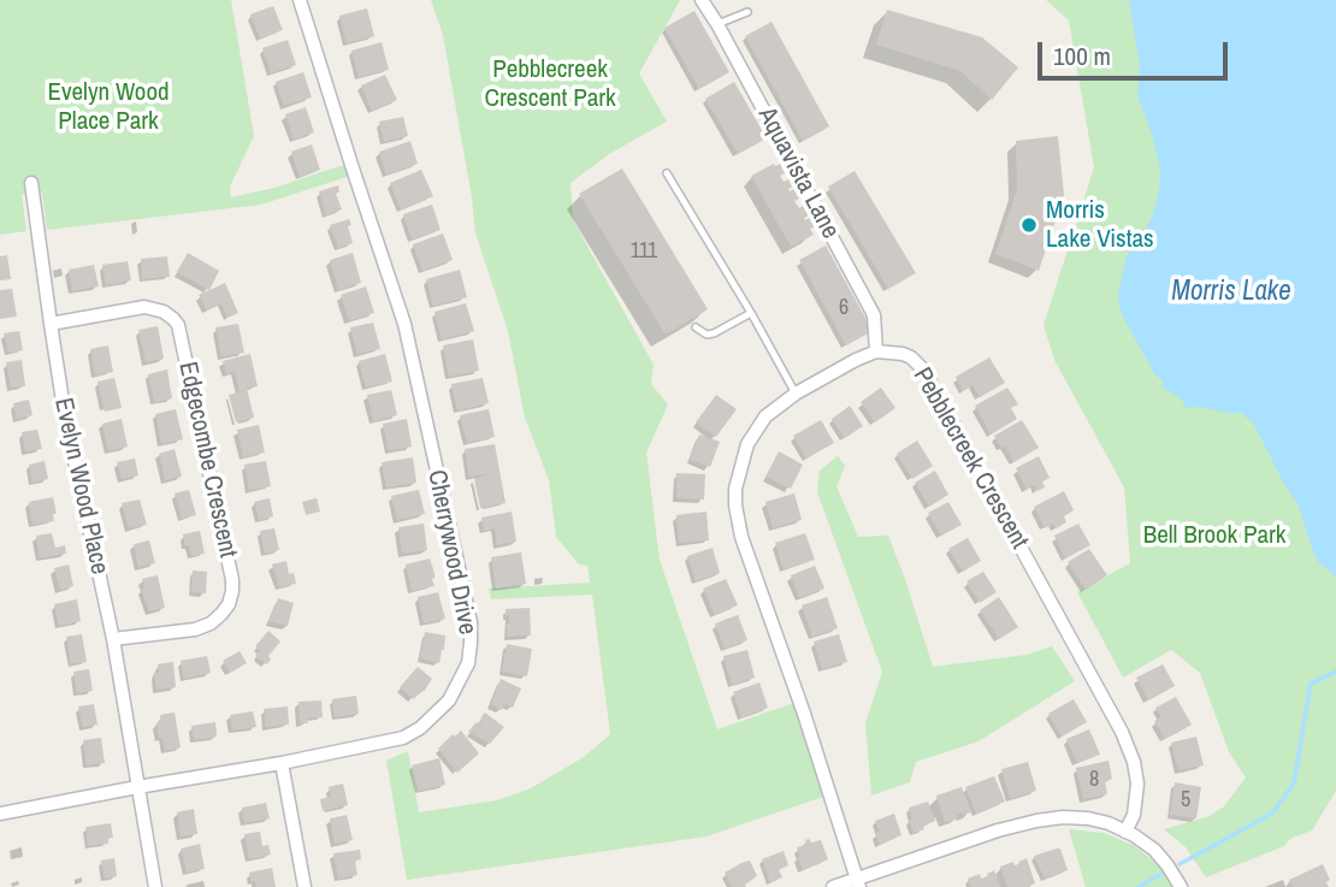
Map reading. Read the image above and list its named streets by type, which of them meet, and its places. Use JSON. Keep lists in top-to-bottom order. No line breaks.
{"streets":{"street":["Aquavista Lane","Pebblecreek Crescent","Edgecombe Crescent","Evelyn Wood Place","Cherrywood Drive"]},"crossings":[["Aquavista Lane","Pebblecreek Crescent"],["Edgecombe Crescent","Evelyn Wood Place"],["Evelyn Wood Place","Cherrywood Drive"]],"water":["Morris Lake"],"parks":["Pebblecreek Crescent Park","Evelyn Wood Place Park","Bell Brook Park"],"places":["Morris Lake Vistas"],"house_numbers":["111","6","8","5"],"scale_bar":"100 m"}
